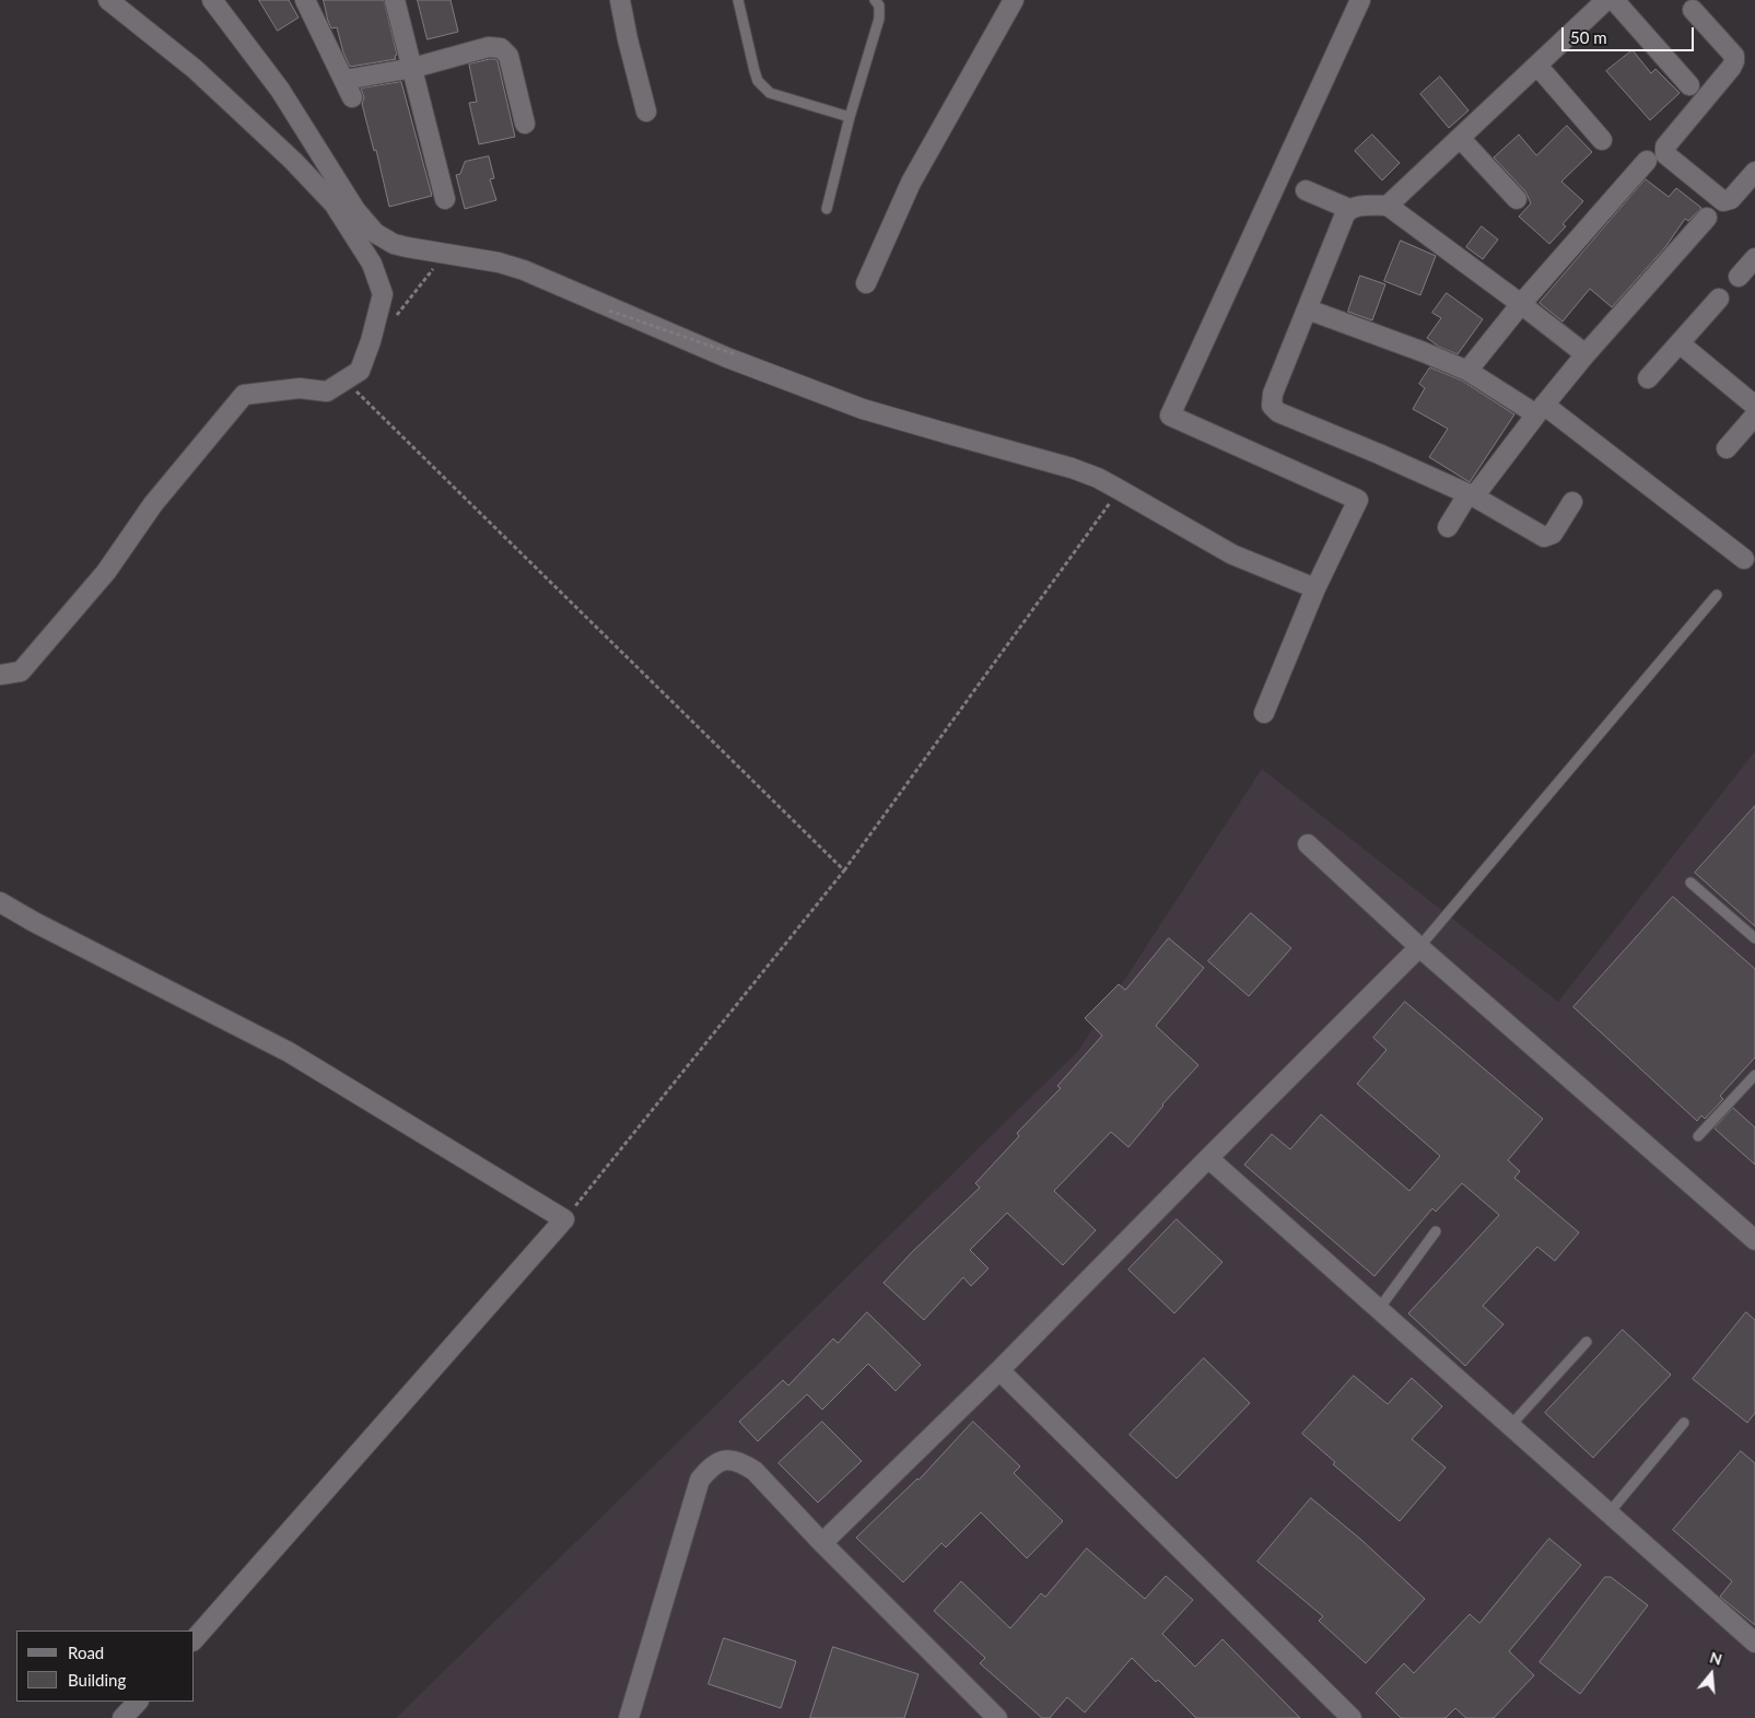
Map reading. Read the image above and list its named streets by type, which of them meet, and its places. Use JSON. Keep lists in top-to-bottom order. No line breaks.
{"legend":["Road","Building"],"scale_bar":"50 m","north":"top"}
